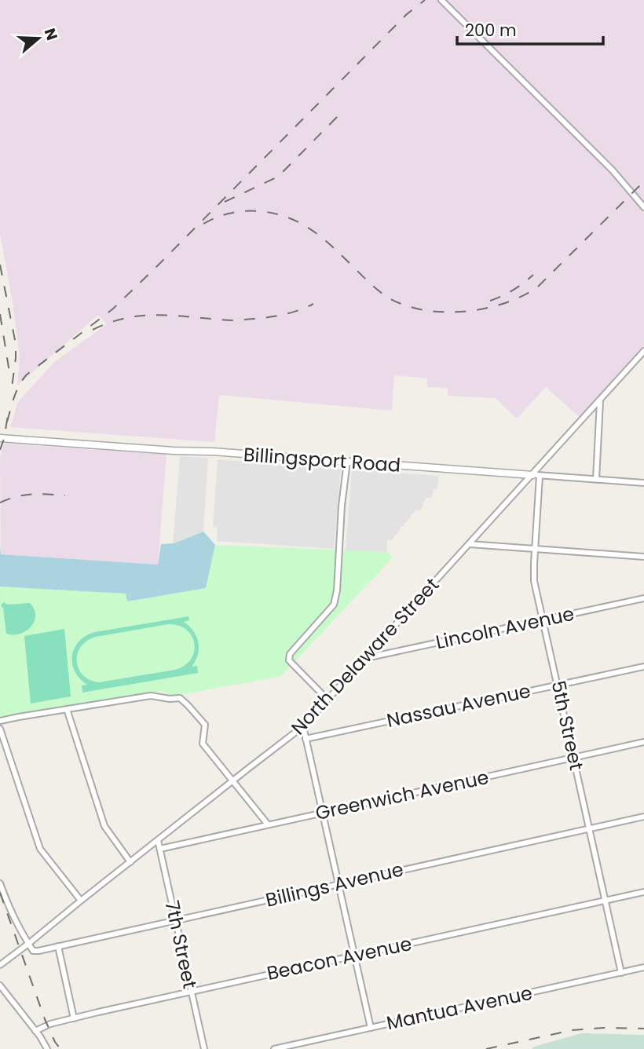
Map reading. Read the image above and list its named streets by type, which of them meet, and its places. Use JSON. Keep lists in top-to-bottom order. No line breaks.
{"streets":{"street":["Billingsport Road","Lincoln Avenue","North Delaware Street","Nassau Avenue","5th Street","Greenwich Avenue","Billings Avenue","7th Street","Beacon Avenue","Mantua Avenue"]},"crossings":[["Billingsport Road","North Delaware Street"],["Billingsport Road","5th Street"],["Lincoln Avenue","North Delaware Street"],["Lincoln Avenue","5th Street"],["North Delaware Street","5th Street"],["North Delaware Street","Billings Avenue"],["North Delaware Street","7th Street"],["Nassau Avenue","5th Street"],["5th Street","Greenwich Avenue"],["5th Street","Billings Avenue"],["5th Street","Beacon Avenue"],["5th Street","Mantua Avenue"],["Greenwich Avenue","7th Street"],["Billings Avenue","7th Street"],["7th Street","Beacon Avenue"]],"scale_bar":"200 m","north":"right"}
